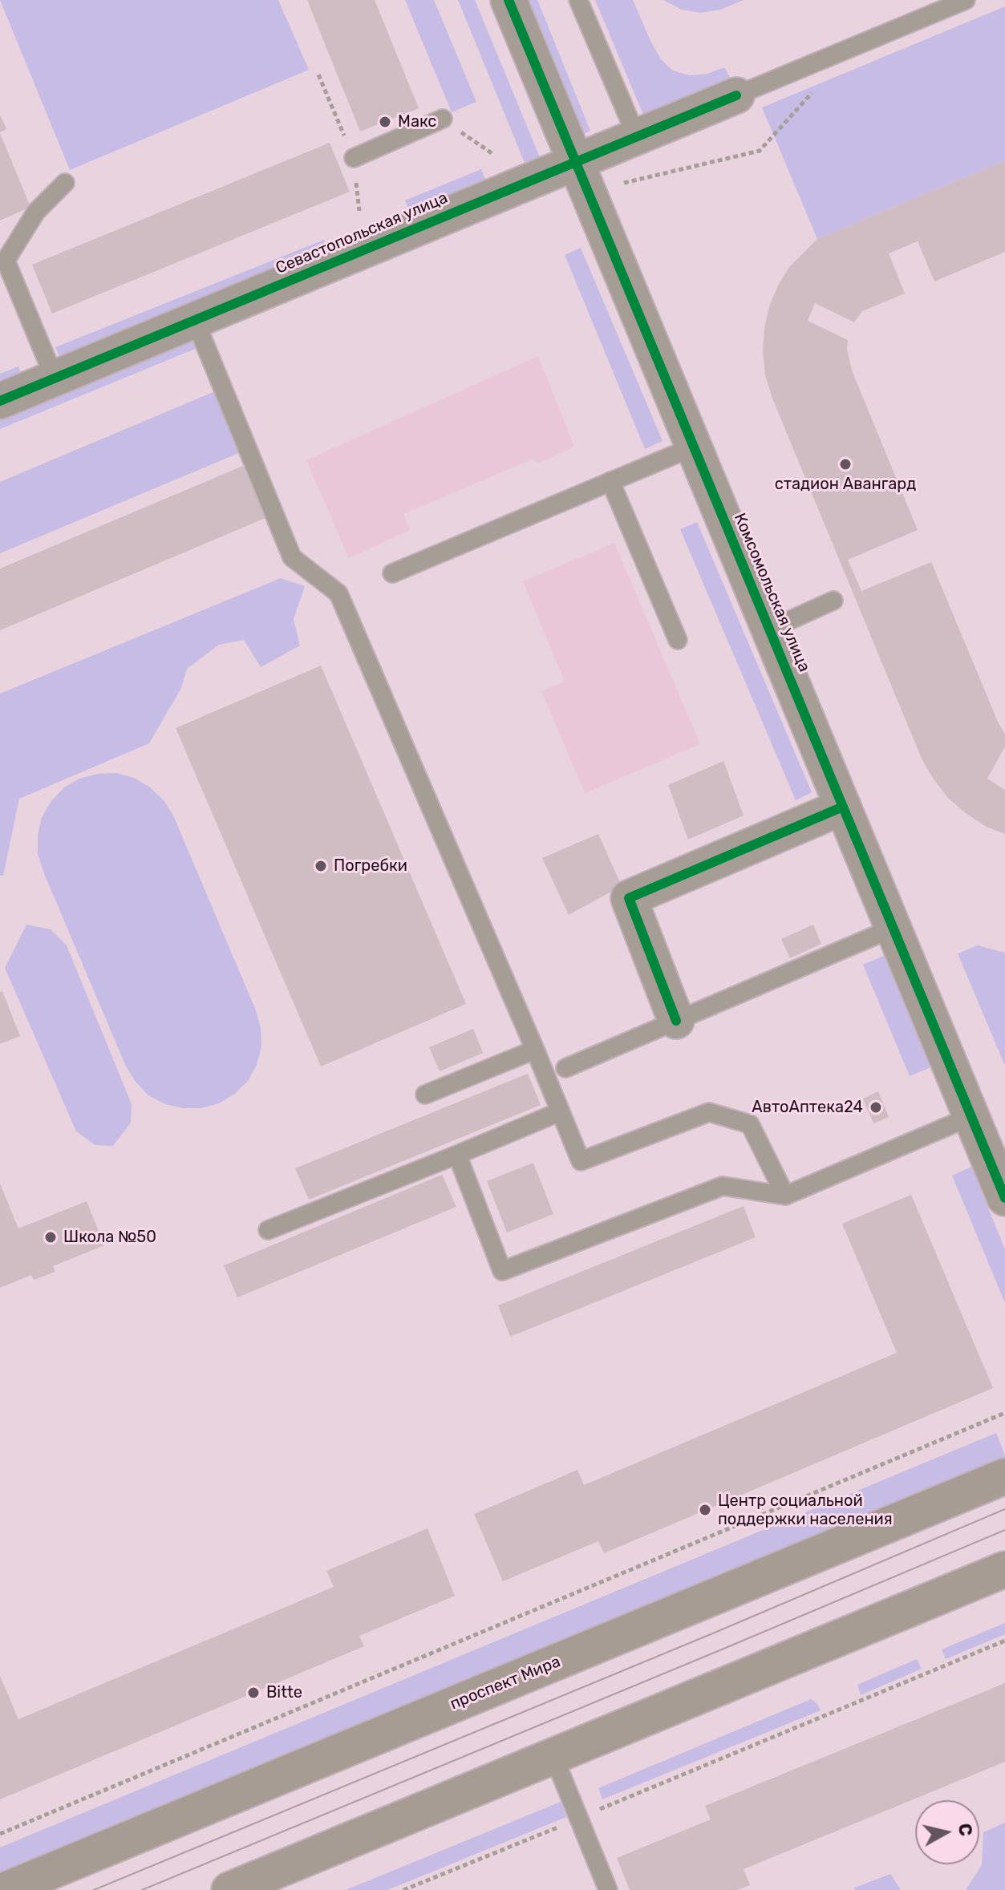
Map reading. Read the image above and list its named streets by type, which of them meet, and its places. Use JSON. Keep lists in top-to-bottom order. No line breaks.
{"streets":{"main road":["проспект Мира"],"street":["Севастопольская улица","Комсомольская улица"]},"crossings":[["Севастопольская улица","Комсомольская улица"]],"places":["Макс","стадион Авангард","Погребки","АвтоАптека24","Школа №50","Центр социальной поддержки населения","Bitte"],"north":"right"}
